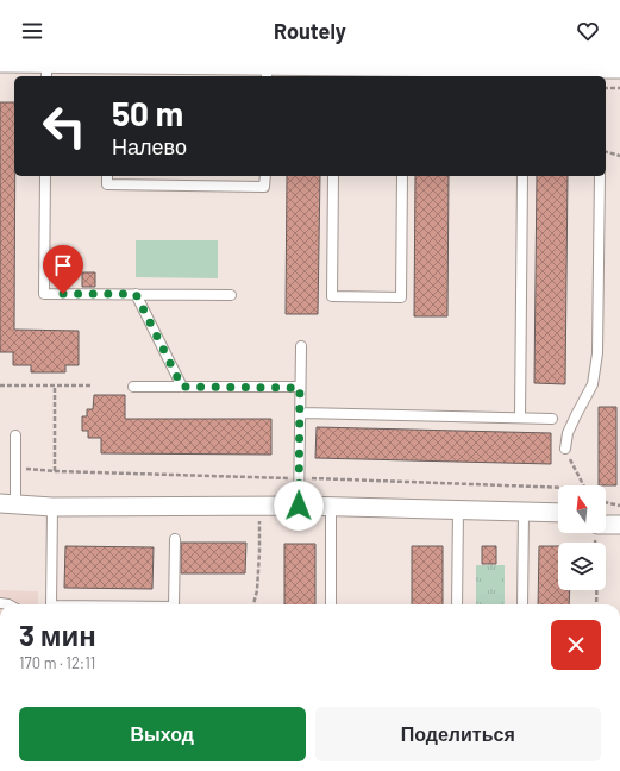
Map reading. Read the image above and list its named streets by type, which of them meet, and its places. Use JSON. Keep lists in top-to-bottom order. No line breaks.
{"north":"top","page":{"header":"Routely","turn":["50 m","Налево"],"heading":["3 мин","170 m · 12:11"],"buttons":["Выход","Поделиться"]}}
